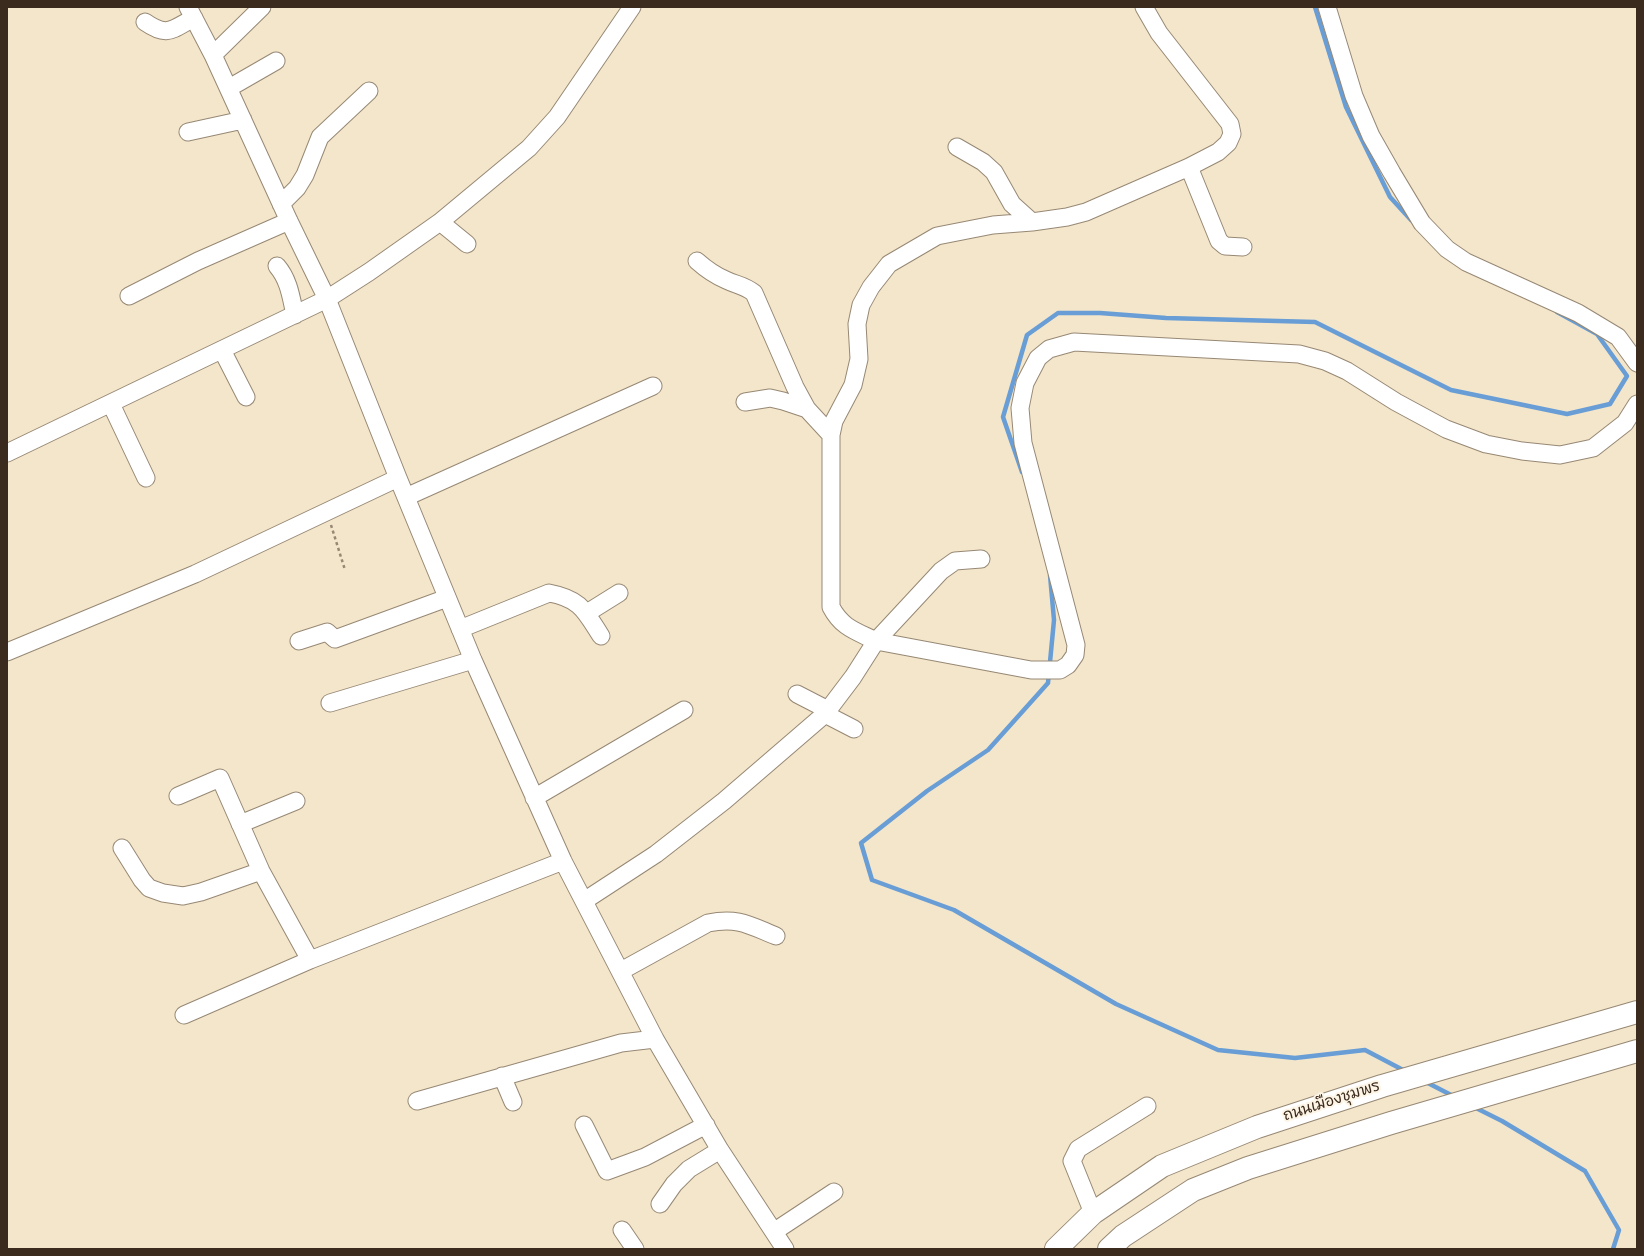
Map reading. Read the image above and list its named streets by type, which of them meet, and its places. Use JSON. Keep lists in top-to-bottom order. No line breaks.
{"streets":{"main road":["ถนนเมืองชุมพร"]}}
